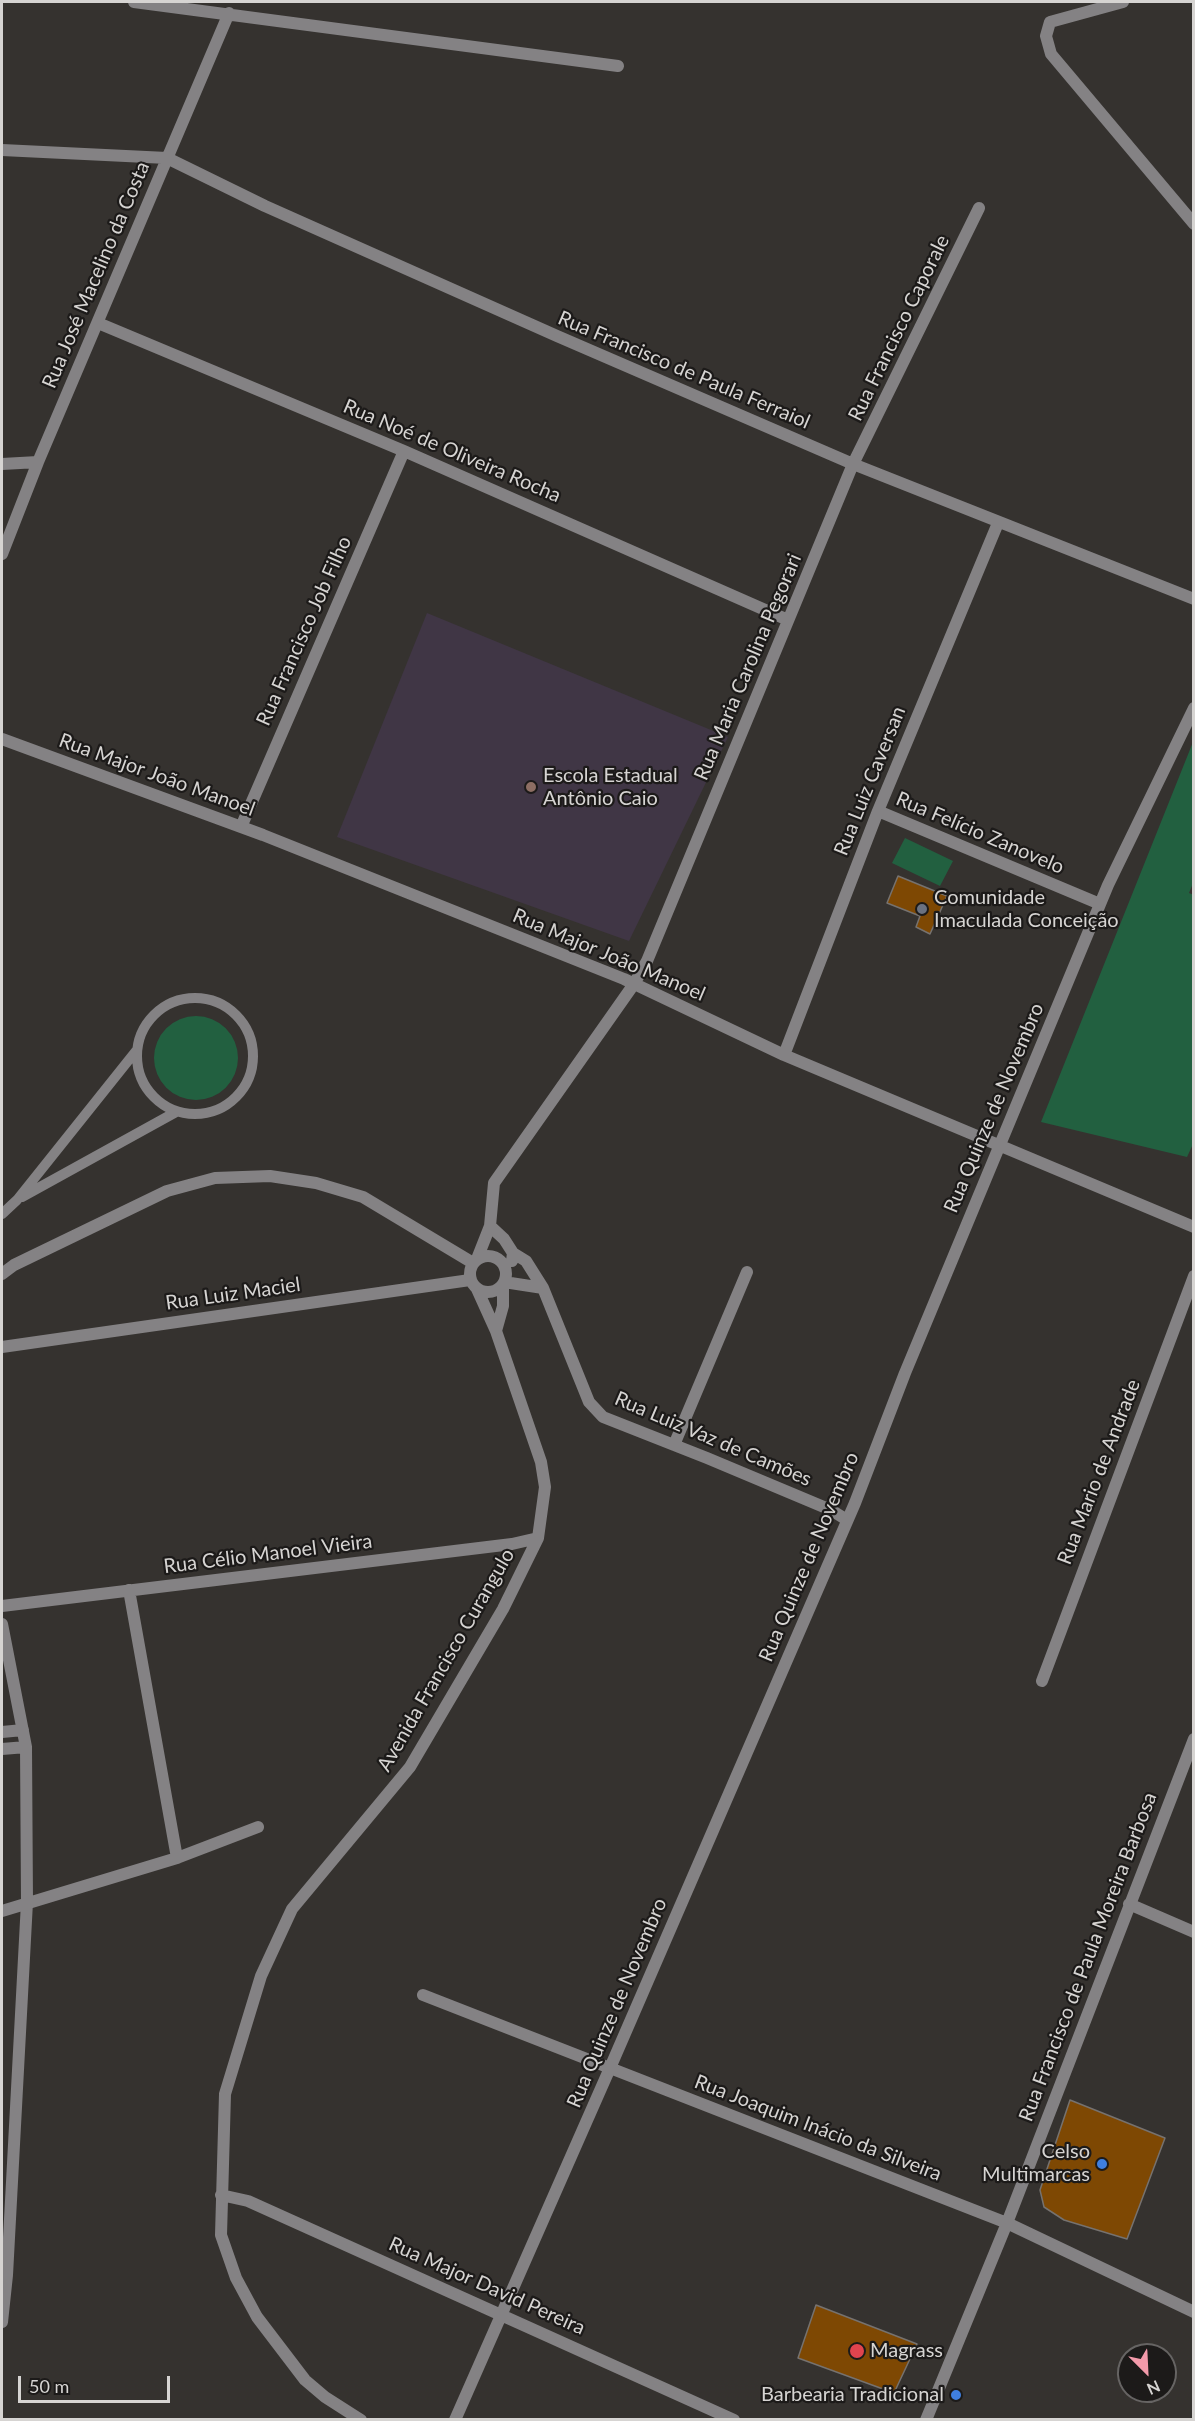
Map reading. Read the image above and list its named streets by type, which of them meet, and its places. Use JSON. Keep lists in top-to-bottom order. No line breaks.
{"streets":{"street":["Rua José Macelino da Costa","Rua Francisco Caporale","Rua Francisco de Paula Ferraiol","Rua Noé de Oliveira Rocha","Rua Francisco Job Filho","Rua Maria Carolina Pegorari","Rua Major João Manoel","Rua Luiz Caversan","Rua Felício Zanovelo","Rua Quinze de Novembro","Rua Luiz Maciel","Rua Luiz Vaz de Camões","Rua Mario de Andrade","Rua Célio Manoel Vieira","Avenida Francisco Curangulo","Rua Francisco de Paula Moreira Barbosa","Rua Joaquim Inácio da Silveira","Rua Major David Pereira"]},"crossings":[["Rua José Macelino da Costa","Rua Francisco de Paula Ferraiol"],["Rua José Macelino da Costa","Rua Noé de Oliveira Rocha"],["Rua Francisco Caporale","Rua Francisco de Paula Ferraiol"],["Rua Francisco Caporale","Rua Maria Carolina Pegorari"],["Rua Francisco de Paula Ferraiol","Rua Maria Carolina Pegorari"],["Rua Francisco de Paula Ferraiol","Rua Luiz Caversan"],["Rua Noé de Oliveira Rocha","Rua Francisco Job Filho"],["Rua Noé de Oliveira Rocha","Rua Maria Carolina Pegorari"],["Rua Francisco Job Filho","Rua Major João Manoel"],["Rua Maria Carolina Pegorari","Rua Major João Manoel"],["Rua Maria Carolina Pegorari","Rua Luiz Maciel"],["Rua Maria Carolina Pegorari","Rua Luiz Vaz de Camões"],["Rua Maria Carolina Pegorari","Avenida Francisco Curangulo"],["Rua Major João Manoel","Rua Luiz Caversan"],["Rua Major João Manoel","Rua Quinze de Novembro"],["Rua Luiz Caversan","Rua Felício Zanovelo"],["Rua Felício Zanovelo","Rua Quinze de Novembro"],["Rua Quinze de Novembro","Rua Luiz Vaz de Camões"],["Rua Quinze de Novembro","Rua Joaquim Inácio da Silveira"],["Rua Quinze de Novembro","Rua Major David Pereira"],["Rua Luiz Maciel","Avenida Francisco Curangulo"],["Rua Célio Manoel Vieira","Avenida Francisco Curangulo"],["Avenida Francisco Curangulo","Rua Major David Pereira"],["Rua Francisco de Paula Moreira Barbosa","Rua Joaquim Inácio da Silveira"]],"places":["Escola Estadual Antônio Caio","Comunidade Imaculada Conceição","Celso Multimarcas","Magrass","Barbearia Tradicional"],"scale_bar":"50 m","north":"bottom right"}
